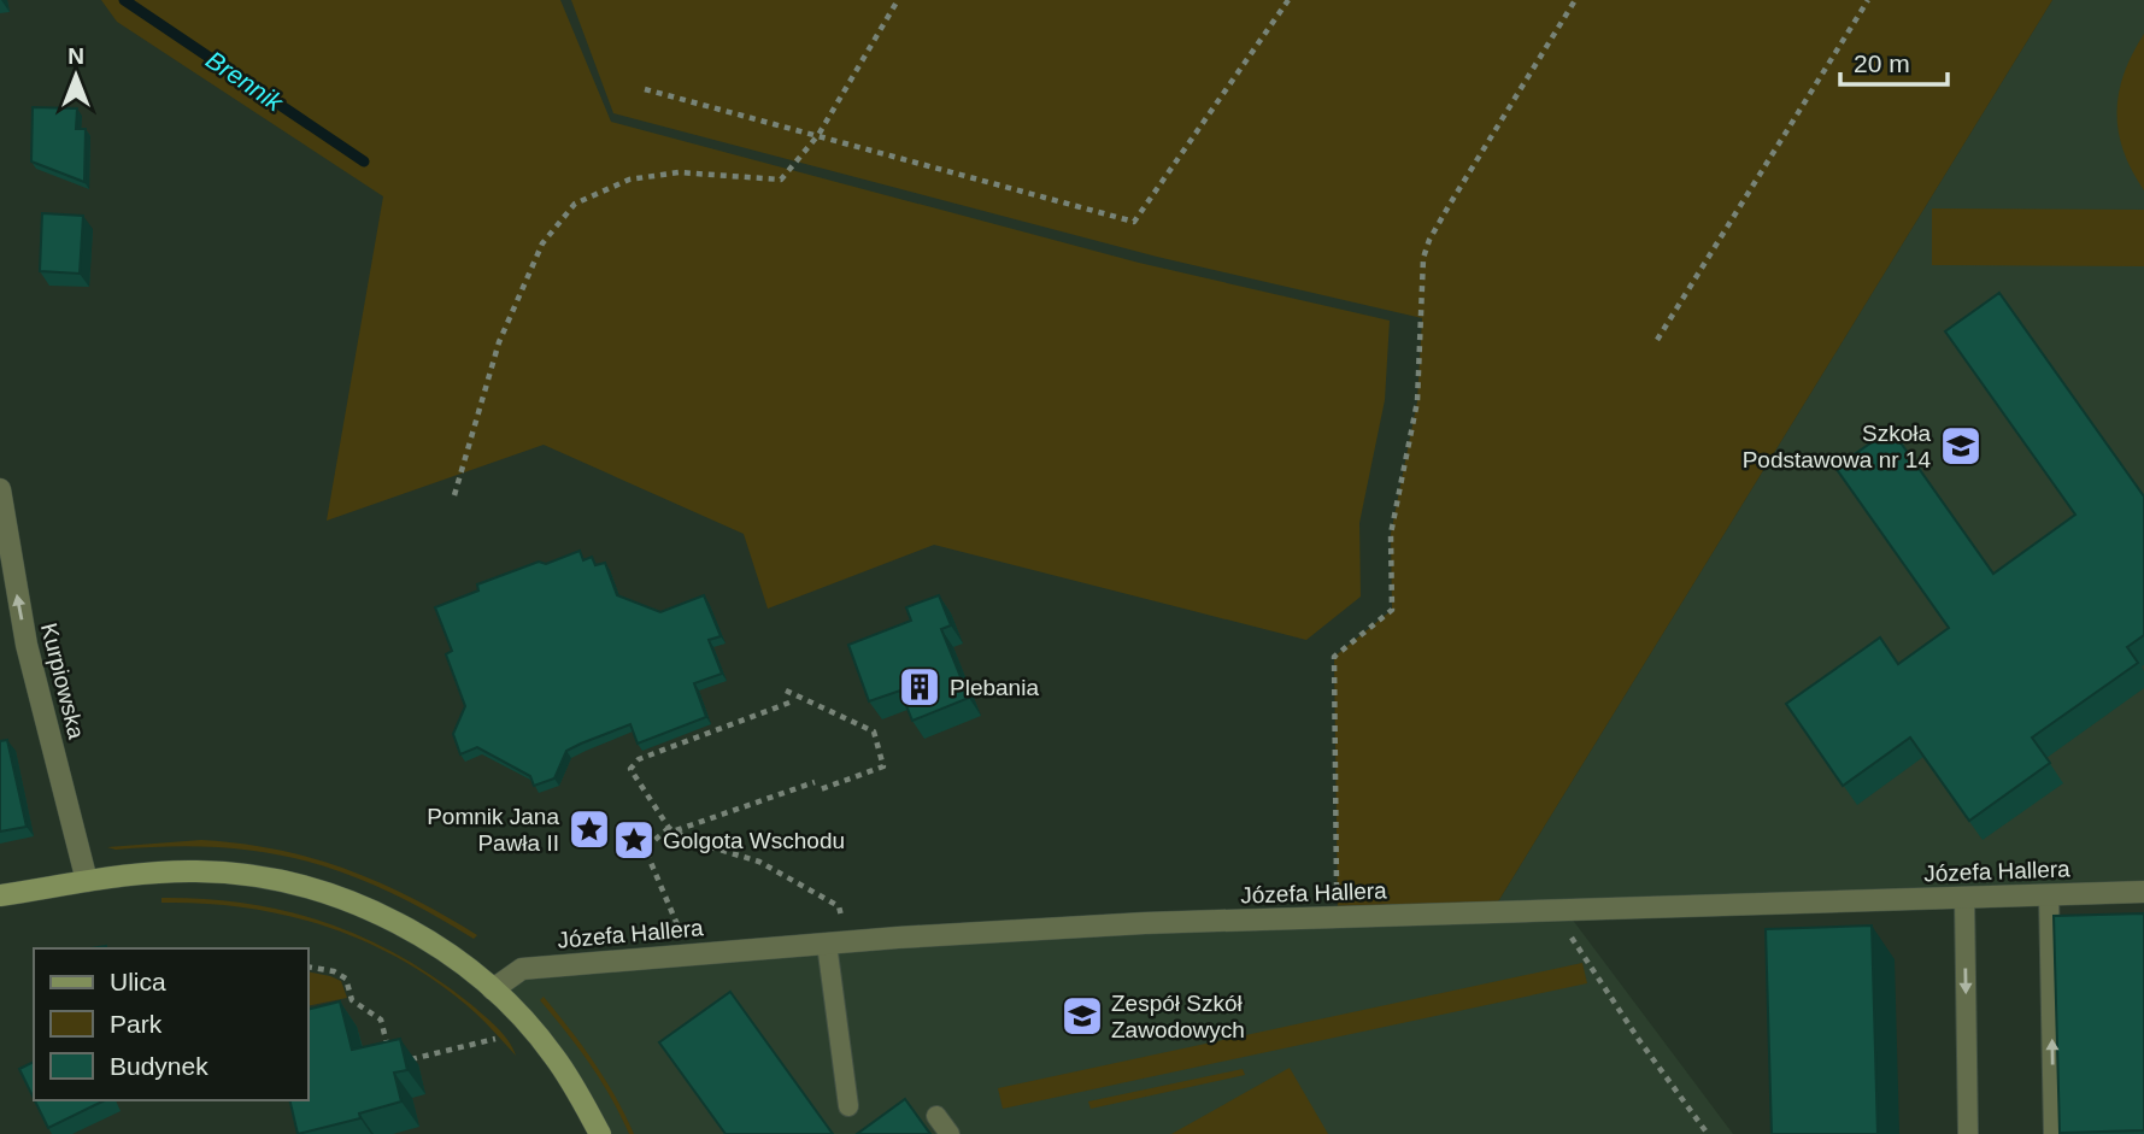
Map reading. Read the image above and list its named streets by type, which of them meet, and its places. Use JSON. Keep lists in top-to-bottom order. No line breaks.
{"streets":{"street":["Kurpiowska","Józefa Hallera"]},"one_way":["Kurpiowska"],"water":["Brennik"],"places":{"school or university":["Szkoła Podstawowa nr 14","Zespół Szkół Zawodowych"],"building":["Plebania"],"place":["Pomnik Jana Pawła II","Golgota Wschodu"]},"legend":["Ulica","Park","Budynek"],"scale_bar":"20 m","north":"top"}
